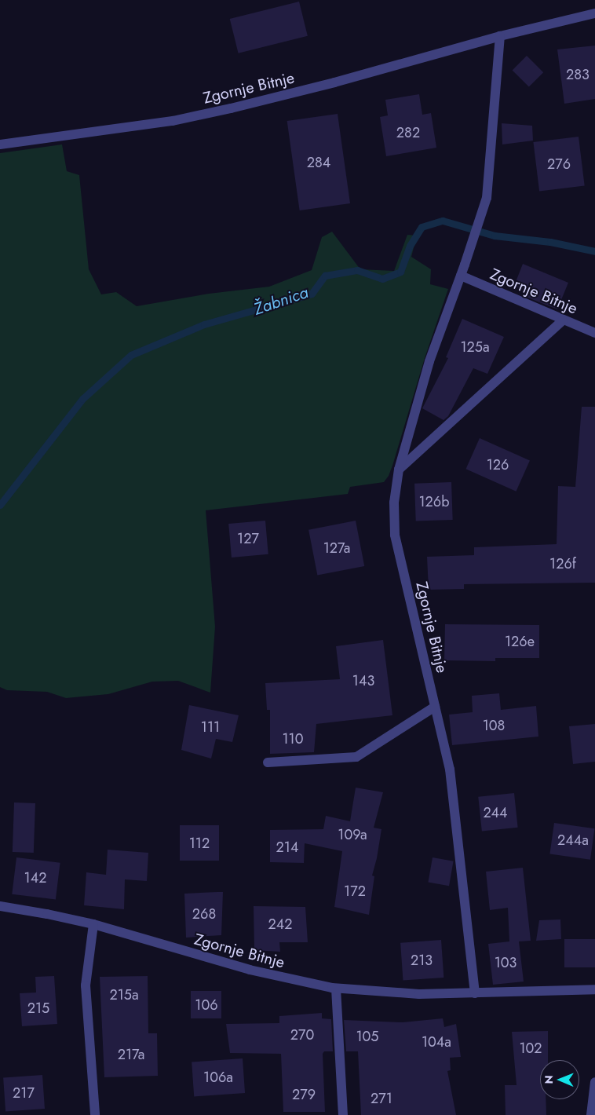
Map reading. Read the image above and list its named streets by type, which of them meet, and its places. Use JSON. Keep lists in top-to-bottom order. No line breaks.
{"streets":{"street":["Zgornje Bitnje"]},"water":["Žabnica"],"house_numbers":["283","282","284","276","125a","126","126b","127","127a","126f","126e","143","108","111","110","244","109a","244a","112","214","142","172","268","242","213","103","215a","106","215","270","105","104a","102","217a","106a","217","279","271"],"north":"left"}
